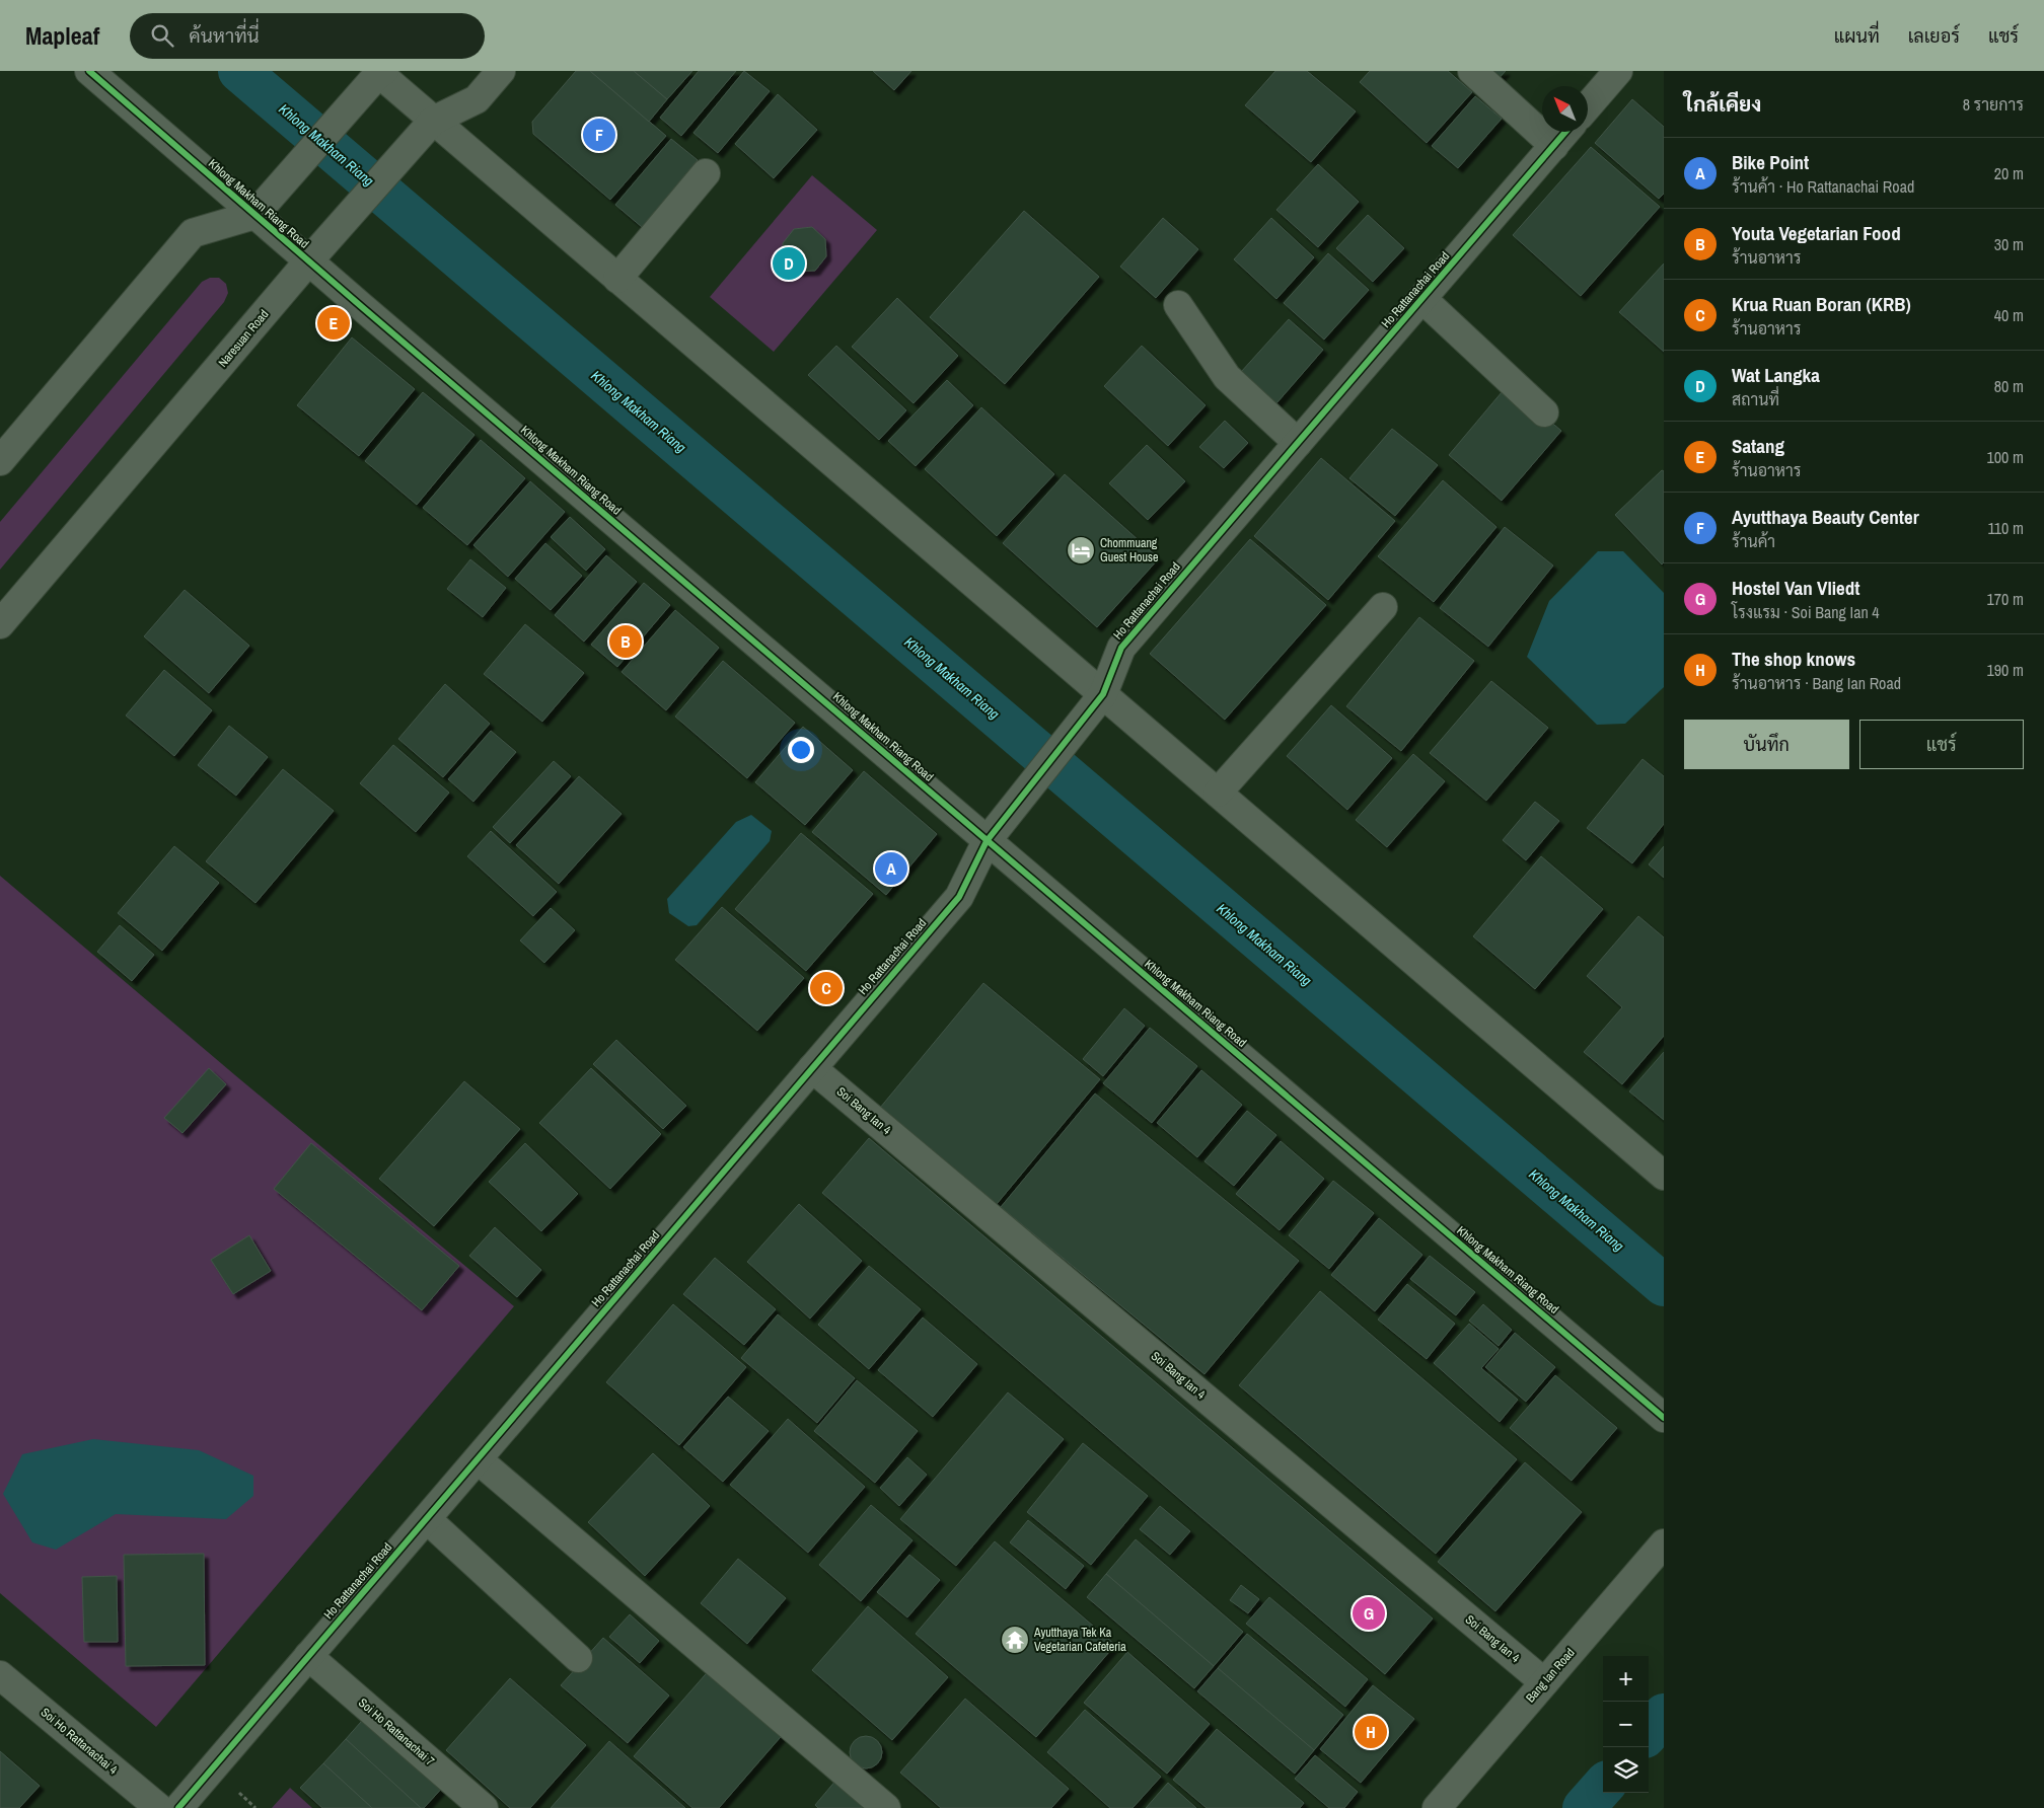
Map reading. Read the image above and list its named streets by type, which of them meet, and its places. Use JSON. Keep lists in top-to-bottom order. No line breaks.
{"streets":{"street":["Khlong Makham Riang Road","Ho Rattanachai Road","Naresuan Road","Soi Bang Ian 4","Bang Ian Road","Soi Ho Rattanachai 7","Soi Ho Rattanachai 4"]},"crossings":[["Khlong Makham Riang Road","Ho Rattanachai Road"],["Khlong Makham Riang Road","Naresuan Road"],["Ho Rattanachai Road","Soi Bang Ian 4"],["Ho Rattanachai Road","Soi Ho Rattanachai 7"],["Soi Bang Ian 4","Bang Ian Road"]],"water":["Khlong Makham Riang"],"places":{"hotel":["Chommuang Guest House"],"temple":["Ayutthaya Tek Ka Vegetarian Cafeteria"]},"north":"top left","page":{"header":"Mapleaf","search":"ค้นหาที่นี่","nav":["แผนที่","เลเยอร์","แชร์"],"heading":["ใกล้เคียง","8 รายการ"],"pins":["F","D","E","B","A","C","G","H"],"list":[{"mark":"A","name":"Bike Point","note":"ร้านค้า · Ho Rattanachai Road","value":"20 m"},{"mark":"B","name":"Youta Vegetarian Food","note":"ร้านอาหาร","value":"30 m"},{"mark":"C","name":"Krua Ruan Boran (KRB)","note":"ร้านอาหาร","value":"40 m"},{"mark":"D","name":"Wat Langka","note":"สถานที่","value":"80 m"},{"mark":"E","name":"Satang","note":"ร้านอาหาร","value":"100 m"},{"mark":"F","name":"Ayutthaya Beauty Center","note":"ร้านค้า","value":"110 m"},{"mark":"G","name":"Hostel Van Vliedt","note":"โรงแรม · Soi Bang Ian 4","value":"170 m"},{"mark":"H","name":"The shop knows","note":"ร้านอาหาร · Bang Ian Road","value":"190 m"}],"buttons":["บันทึก","แชร์"],"map_buttons":["+","−"]}}
